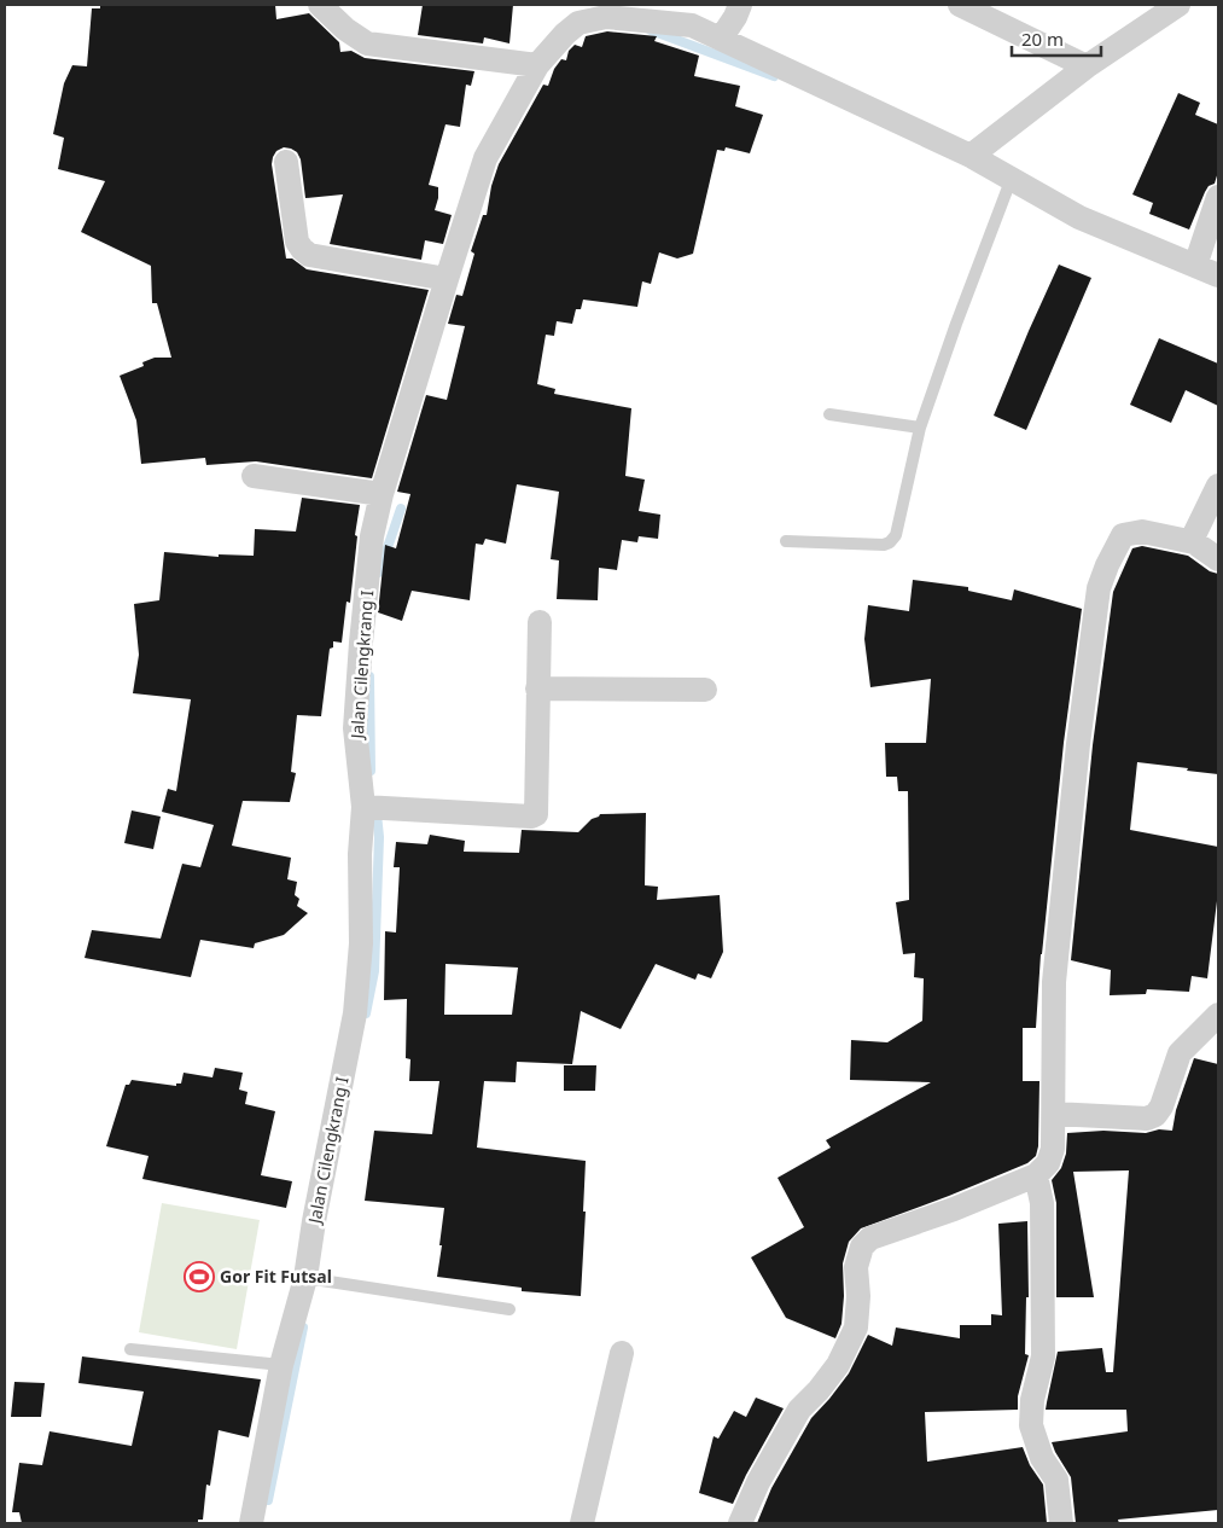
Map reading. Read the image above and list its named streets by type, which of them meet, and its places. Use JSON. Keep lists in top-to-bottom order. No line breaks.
{"streets":{"street":["Jalan Cilengkrang I"]},"places":{"sports":["Gor Fit Futsal"]},"scale_bar":"20 m"}
